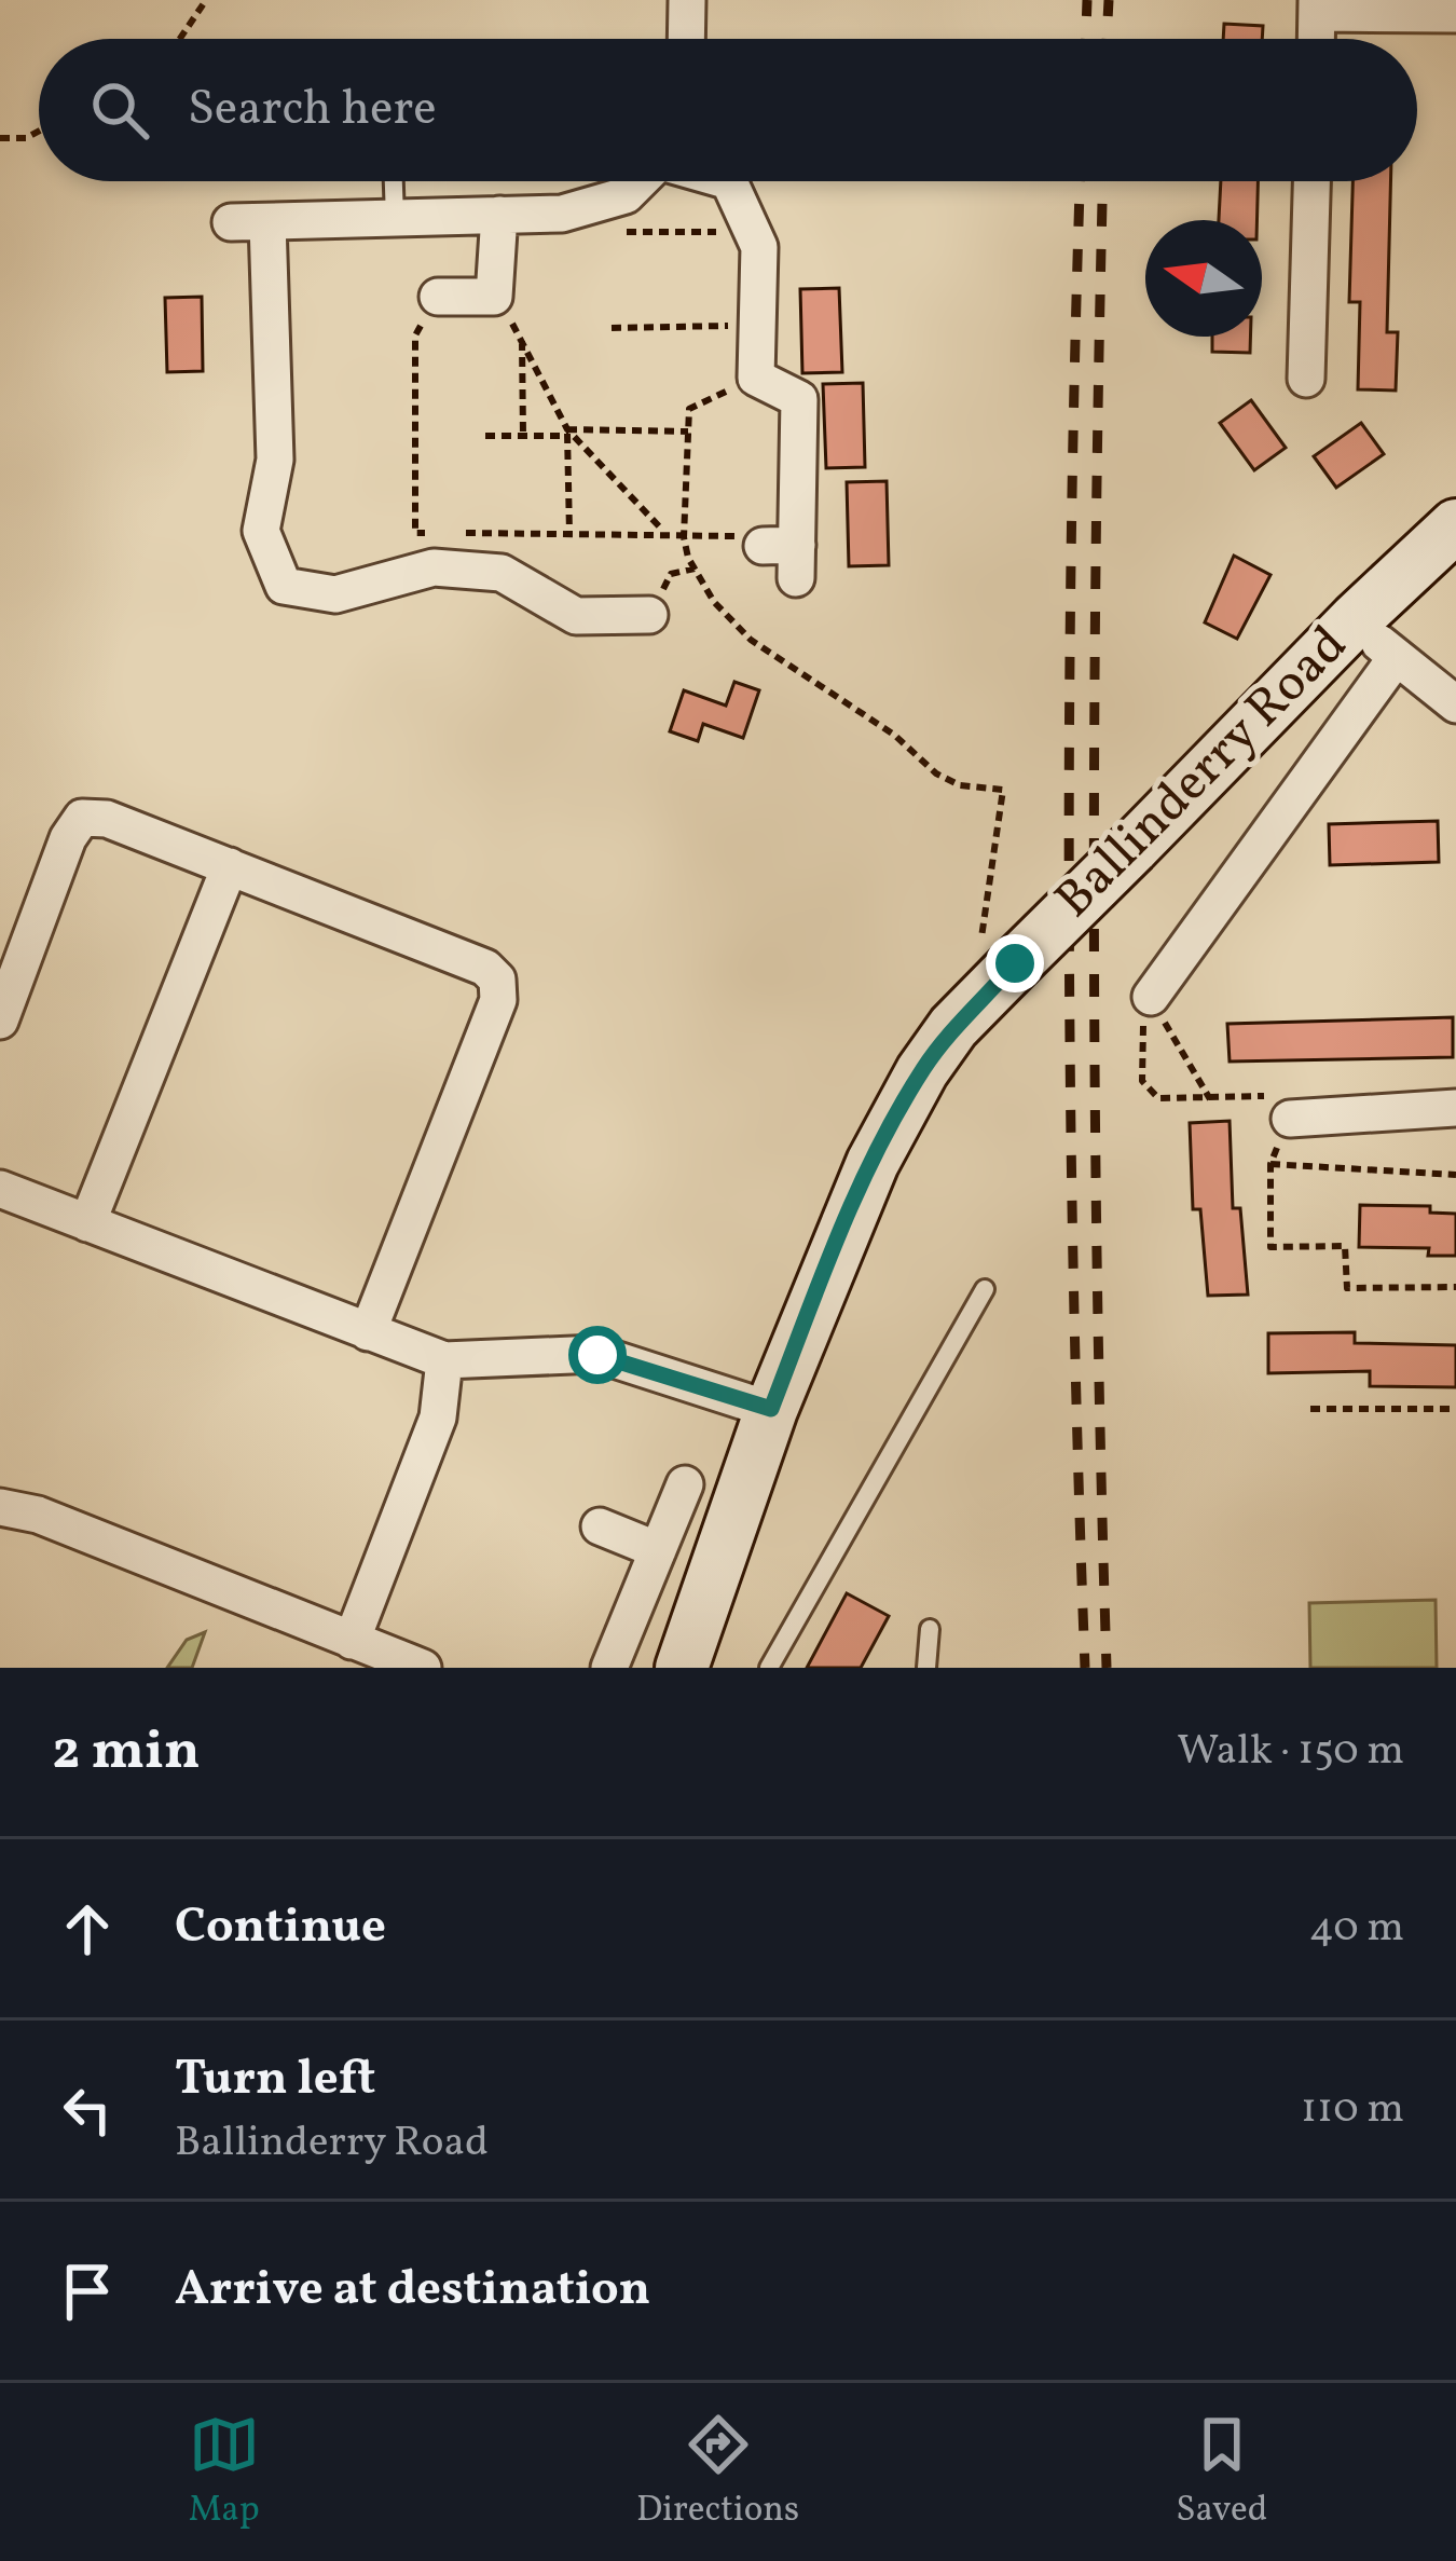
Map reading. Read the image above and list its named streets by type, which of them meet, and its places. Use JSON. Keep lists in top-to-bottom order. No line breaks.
{"streets":{"main road":["Ballinderry Road"]},"north":"left","page":{"search":"Search here","heading":["2 min","Walk · 150 m"],"list":[["Continue","40 m"],["Turn left","Ballinderry Road","110 m"],"Arrive at destination"],"nav":["Map","Directions","Saved"]}}
